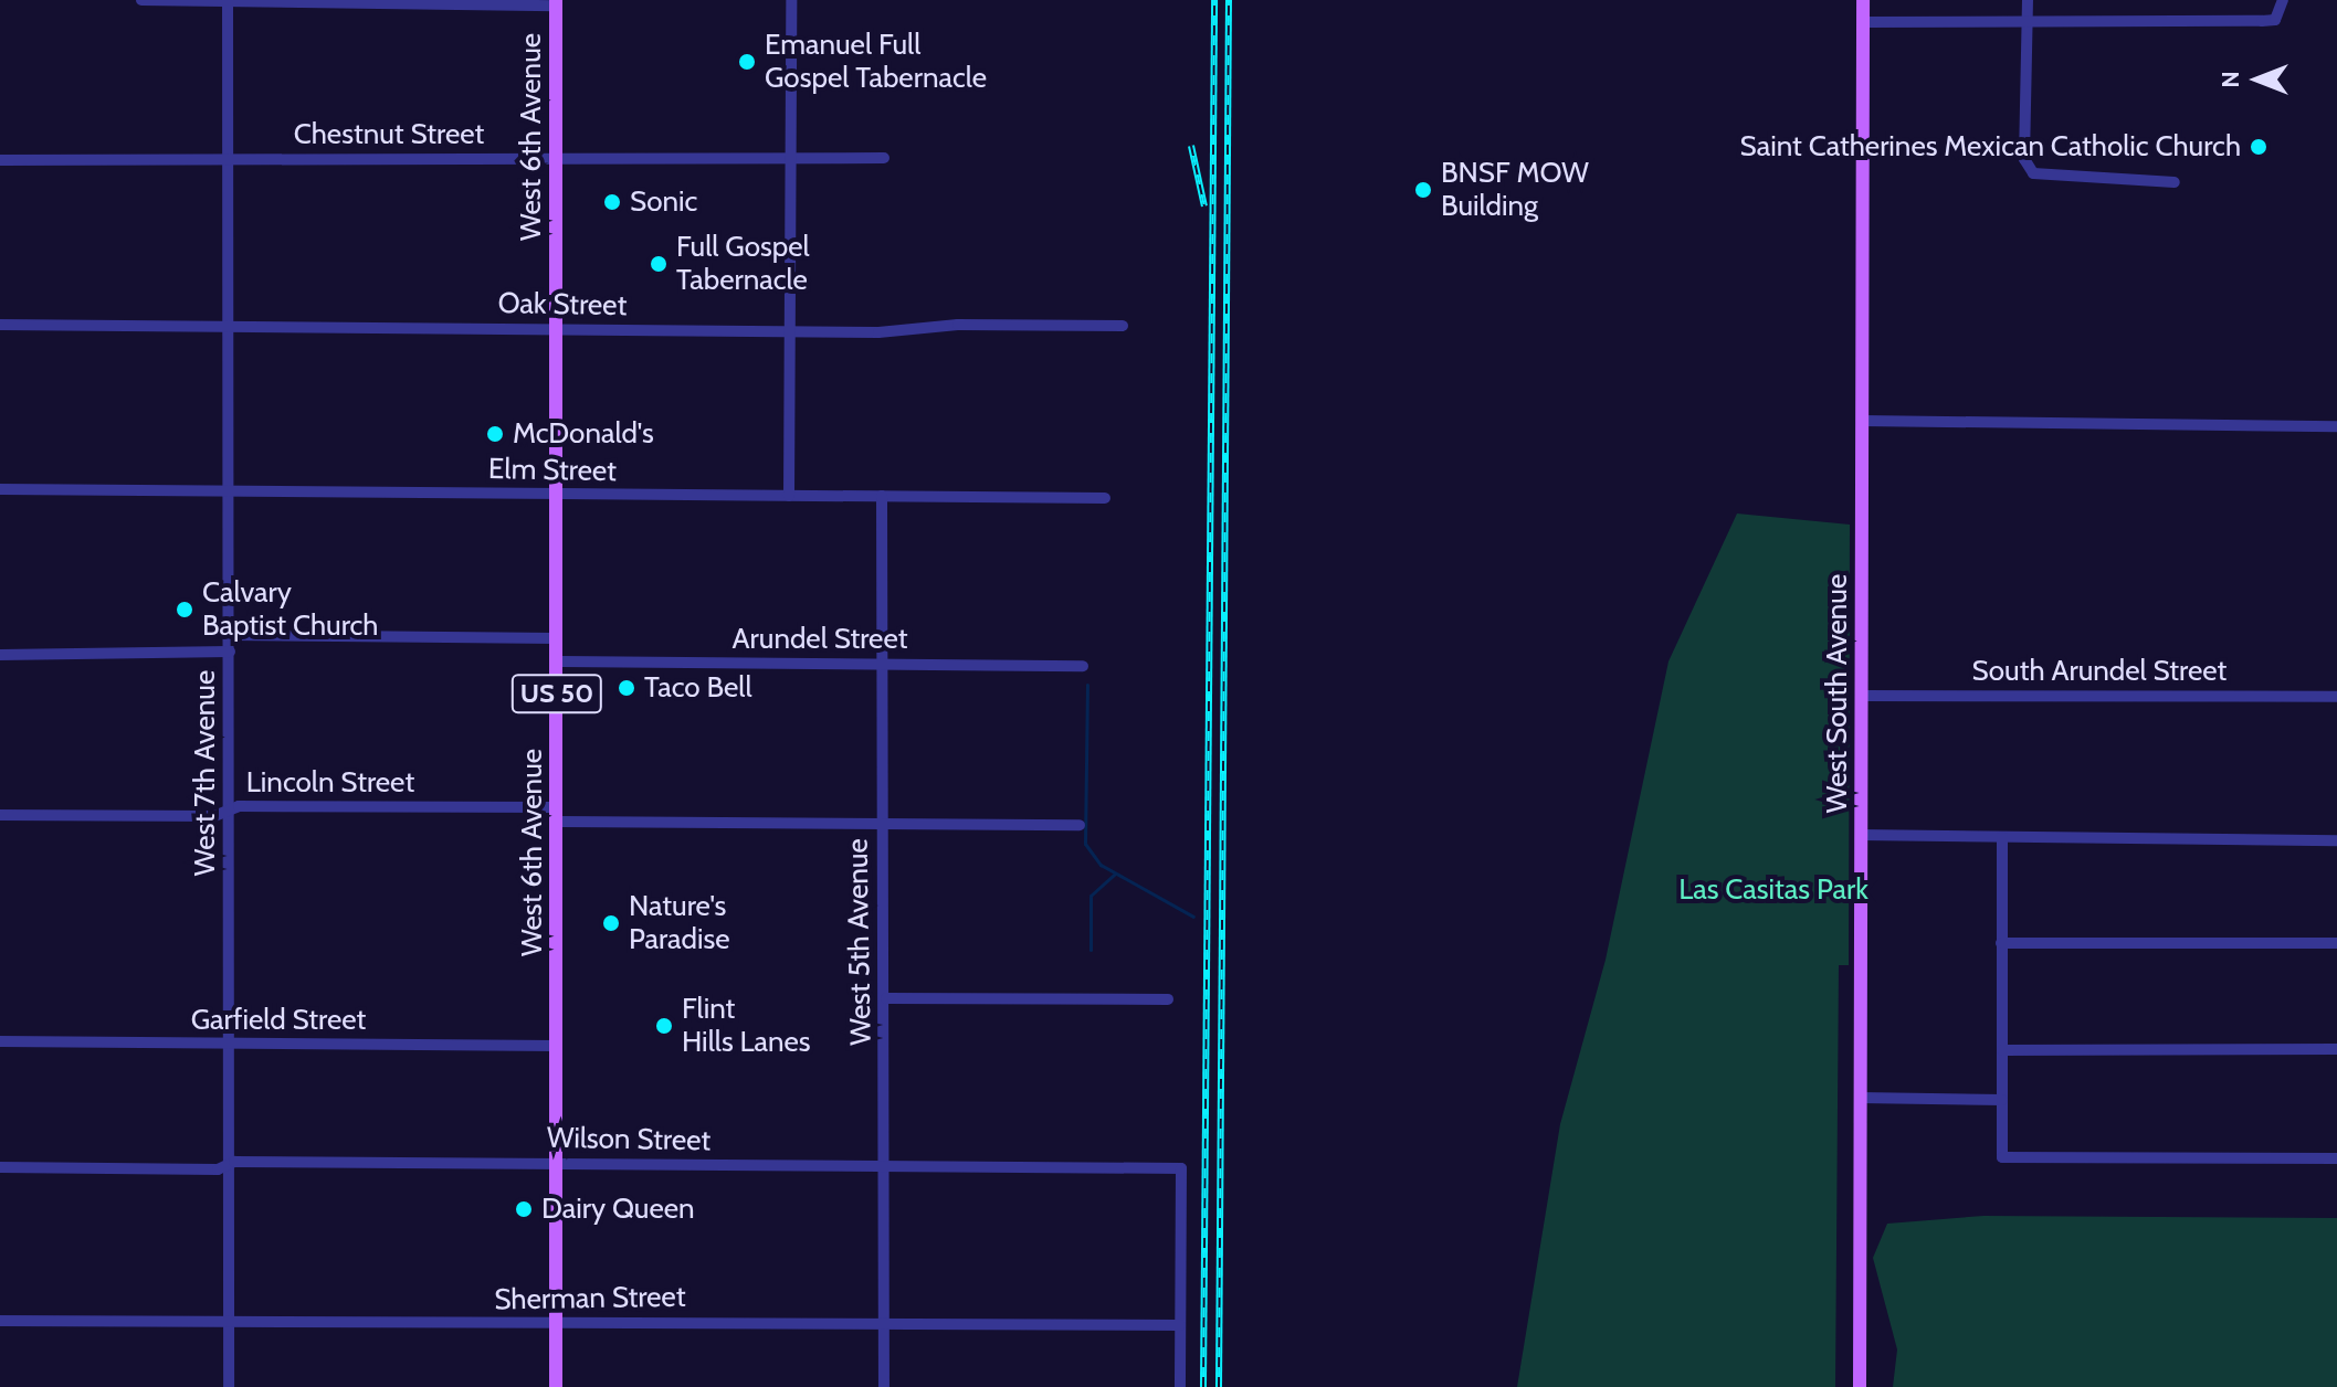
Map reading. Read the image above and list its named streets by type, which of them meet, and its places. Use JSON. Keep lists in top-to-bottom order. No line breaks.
{"streets":{"main road":["West 6th Avenue","US 50","West South Avenue"],"street":["Chestnut Street","Oak Street","Elm Street","Arundel Street","South Arundel Street","West 7th Avenue","Lincoln Street","West 5th Avenue","Garfield Street","Wilson Street","Sherman Street"]},"crossings":[["Chestnut Street","West 6th Avenue"],["Chestnut Street","West 7th Avenue"],["West 6th Avenue","Oak Street"],["West 6th Avenue","Elm Street"],["West 6th Avenue","Arundel Street"],["West 6th Avenue","Lincoln Street"],["West 6th Avenue","Garfield Street"],["West 6th Avenue","Wilson Street"],["West 6th Avenue","Sherman Street"],["Oak Street","West 7th Avenue"],["Elm Street","West 7th Avenue"],["Elm Street","West 5th Avenue"],["Arundel Street","West 5th Avenue"],["South Arundel Street","West South Avenue"],["West 7th Avenue","Lincoln Street"],["West 7th Avenue","Garfield Street"],["West 7th Avenue","Wilson Street"],["West 7th Avenue","Sherman Street"],["Lincoln Street","West 5th Avenue"],["West 5th Avenue","Wilson Street"],["West 5th Avenue","Sherman Street"],["Wilson Street","Sherman Street"]],"parks":["Las Casitas Park"],"places":["Emanuel Full Gospel Tabernacle","Saint Catherines Mexican Catholic Church","BNSF MOW Building","Sonic","Full Gospel Tabernacle","McDonald's","Calvary Baptist Church","Taco Bell","Nature's Paradise","Flint Hills Lanes","Dairy Queen"],"north":"left"}
